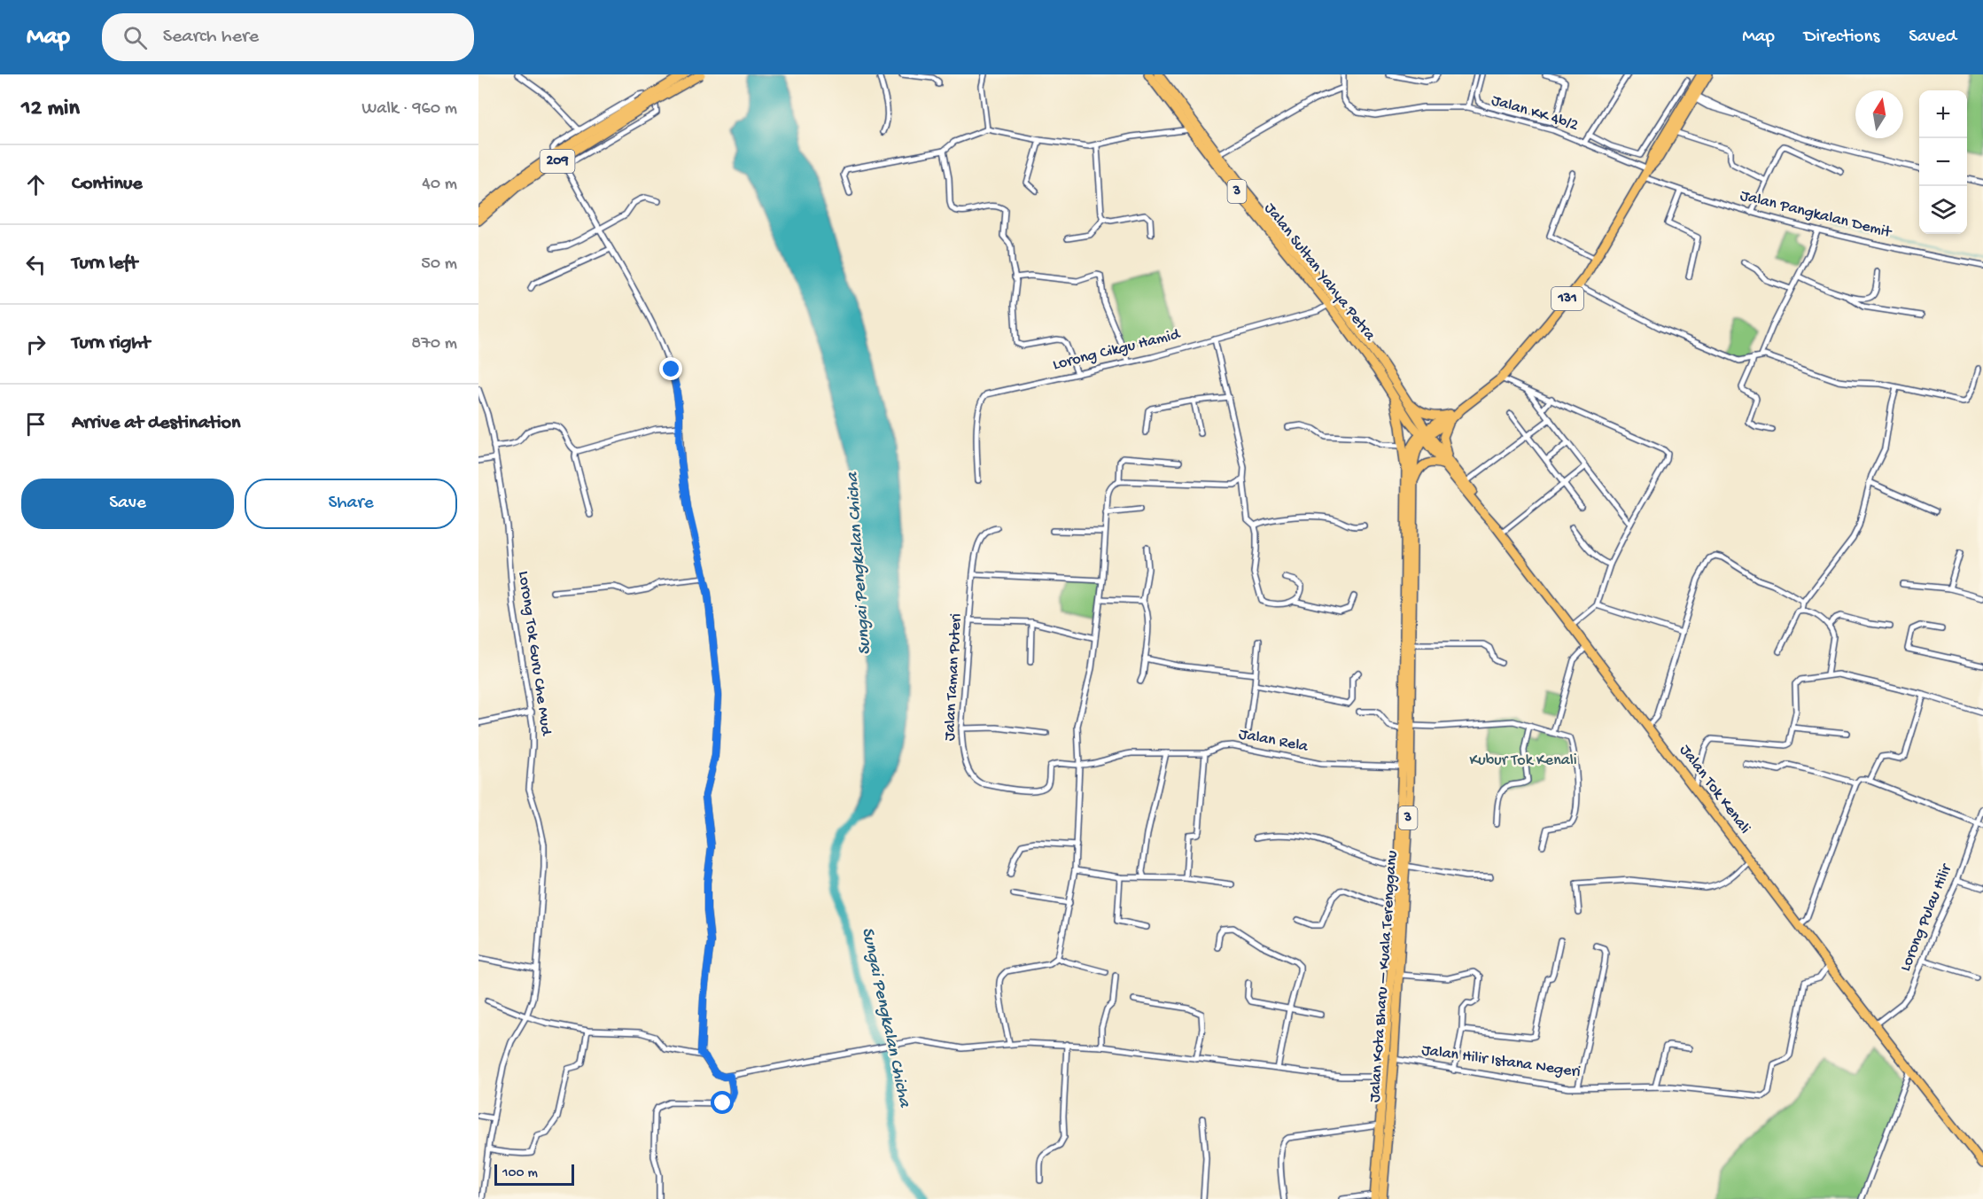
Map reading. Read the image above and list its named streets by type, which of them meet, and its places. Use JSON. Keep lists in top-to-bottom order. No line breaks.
{"streets":{"main road":["209","3","Jalan Sultan Yahya Petra","131","Jalan Tok Kenali","Jalan Kota Bharu – Kuala Terengganu"],"street":["Jalan KK 4b/2","Jalan Pangkalan Demit","Lorong Cikgu Hamid","Lorong Tok Guru Che Mud","Jalan Taman Puteri","Jalan Rela","Lorong Pulau Hilir","Jalan Hilir Istana Negeri"]},"crossings":[["Jalan KK 4b/2","Jalan Pangkalan Demit"],["Jalan KK 4b/2","131"],["Jalan Pangkalan Demit","131"],["Jalan Sultan Yahya Petra","131"],["Jalan Sultan Yahya Petra","Lorong Cikgu Hamid"],["Jalan Sultan Yahya Petra","Jalan Tok Kenali"],["Jalan Sultan Yahya Petra","Jalan Kota Bharu – Kuala Terengganu"],["131","Jalan Tok Kenali"],["131","Jalan Kota Bharu – Kuala Terengganu"],["Jalan Taman Puteri","Jalan Rela"],["Jalan Rela","Jalan Kota Bharu – Kuala Terengganu"],["Jalan Tok Kenali","Lorong Pulau Hilir"],["Jalan Tok Kenali","Jalan Kota Bharu – Kuala Terengganu"],["Jalan Tok Kenali","Jalan Hilir Istana Negeri"],["Jalan Kota Bharu – Kuala Terengganu","Jalan Hilir Istana Negeri"]],"water":["Sungai Pengkalan Chicha"],"parks":["Kubur Tok Kenali"],"scale_bar":"100 m","north":"top","page":{"header":"Map","search":"Search here","nav":["Map","Directions","Saved"],"heading":["12 min","Walk · 960 m"],"map_buttons":["+","−"],"list":[["Continue","40 m"],["Turn left","50 m"],["Turn right","870 m"],"Arrive at destination"],"buttons":["Save","Share"],"scale":"100 m"}}
